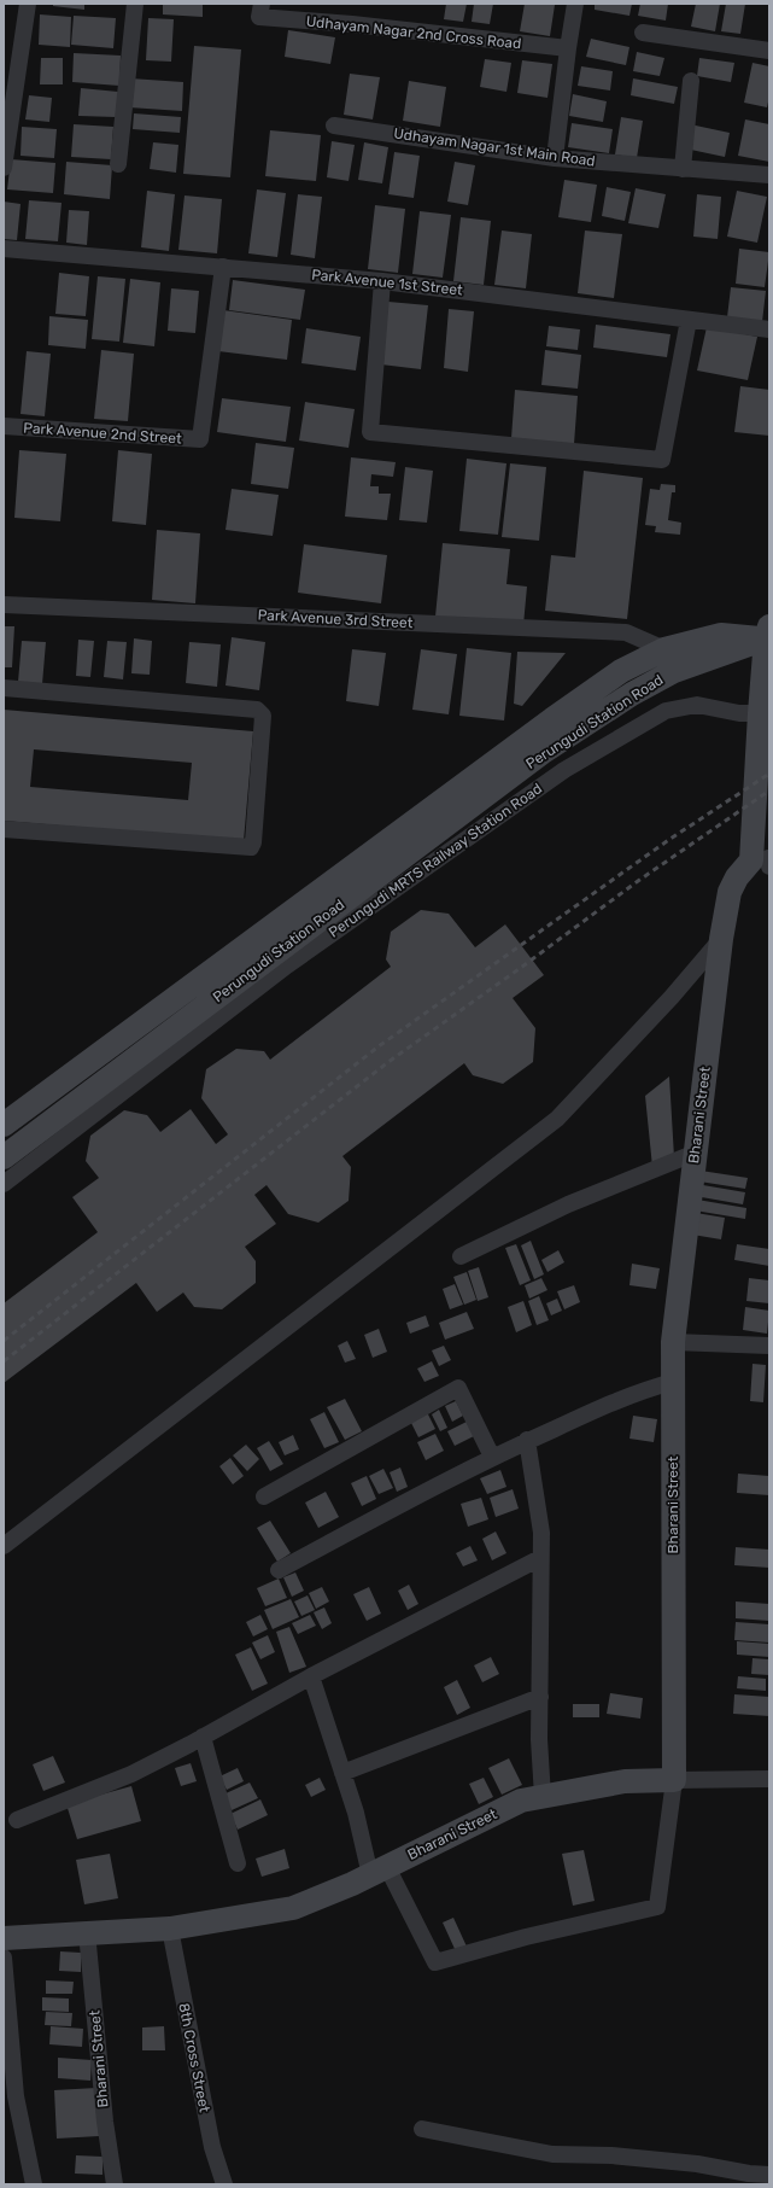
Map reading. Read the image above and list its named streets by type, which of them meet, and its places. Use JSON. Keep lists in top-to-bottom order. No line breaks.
{"streets":{"street":["Udhayam Nagar 2nd Cross Road","Udhayam Nagar 1st Main Road","Park Avenue 1st Street","Park Avenue 2nd Street","Park Avenue 3rd Street","Perungudi Station Road","Perungudi MRTS Railway Station Road","Bharani Street","8th Cross Street"]},"crossings":[["Park Avenue 1st Street","Park Avenue 2nd Street"],["Park Avenue 3rd Street","Perungudi Station Road"],["Perungudi Station Road","Perungudi MRTS Railway Station Road"],["Perungudi Station Road","Bharani Street"],["Perungudi MRTS Railway Station Road","Bharani Street"],["Bharani Street","8th Cross Street"]]}
